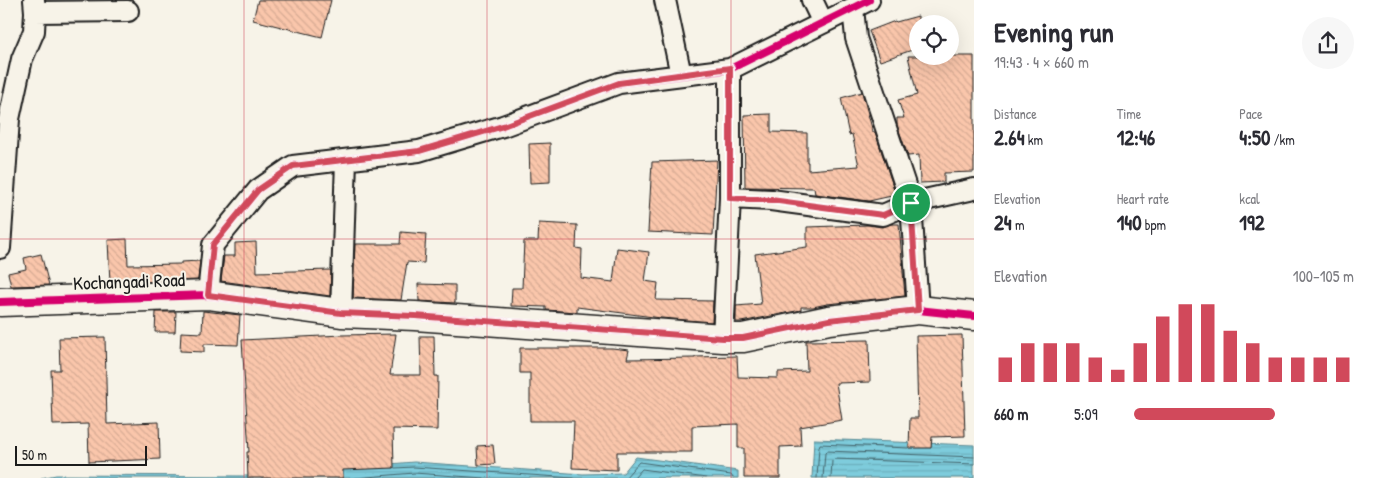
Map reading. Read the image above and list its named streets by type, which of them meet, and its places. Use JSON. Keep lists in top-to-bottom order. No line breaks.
{"streets":{"street":["Kochangadi Road"]},"scale_bar":"50 m","page":{"heading":["Evening run","19:43 · 4 × 660 m"],"stats":[["Distance","2.64 km"],["Time","12:46"],["Pace","4:50 /km"],["Elevation","24 m"],["Heart rate","140 bpm"],["kcal","192"]],"chart":["Elevation","100–105 m"],"list":[{"name":"660 m","note":"5:09"}],"scale":"50 m"}}
